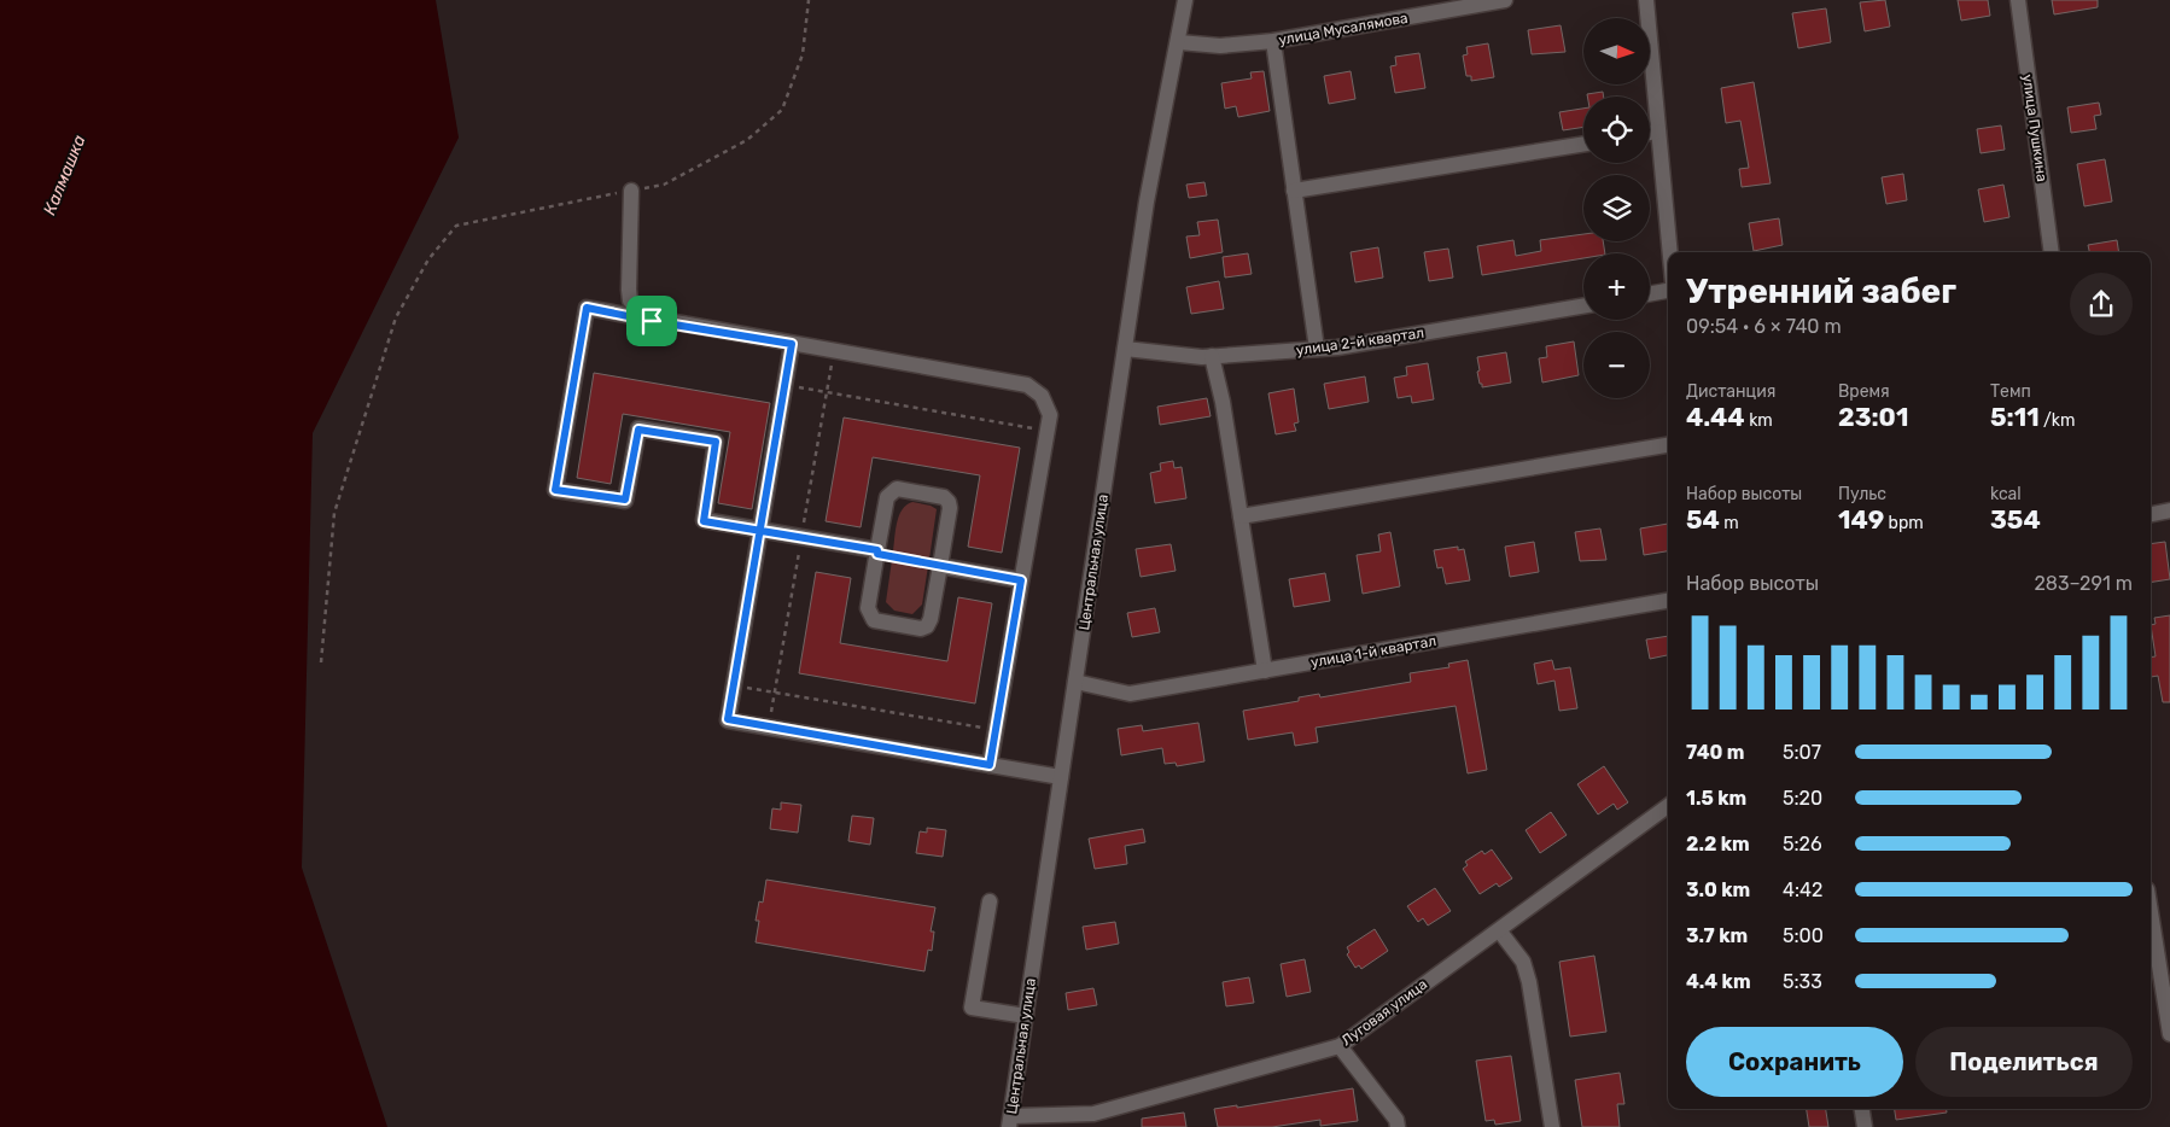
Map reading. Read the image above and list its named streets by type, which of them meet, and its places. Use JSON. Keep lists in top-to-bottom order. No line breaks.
{"streets":{"street":["улица Мусалямова","улица Пушкина","улица 2-й квартал","Центральная улица","улица 1-й квартал","Луговая улица"]},"crossings":[["улица Мусалямова","Центральная улица"],["улица 2-й квартал","Центральная улица"],["Центральная улица","улица 1-й квартал"],["Центральная улица","Луговая улица"]],"water":["Калмашка"],"north":"right","page":{"map_buttons":["+","−"],"heading":["Утренний забег","09:54 · 6 × 740 m"],"stats":[["Дистанция","4.44 km"],["Время","23:01"],["Темп","5:11 /km"],["Набор высоты","54 m"],["Пульс","149 bpm"],["kcal","354"]],"chart":["Набор высоты","283–291 m"],"list":[{"name":"740 m","note":"5:07"},{"name":"1.5 km","note":"5:20"},{"name":"2.2 km","note":"5:26"},{"name":"3.0 km","note":"4:42"},{"name":"3.7 km","note":"5:00"},{"name":"4.4 km","note":"5:33"}],"buttons":["Сохранить","Поделиться"]}}
